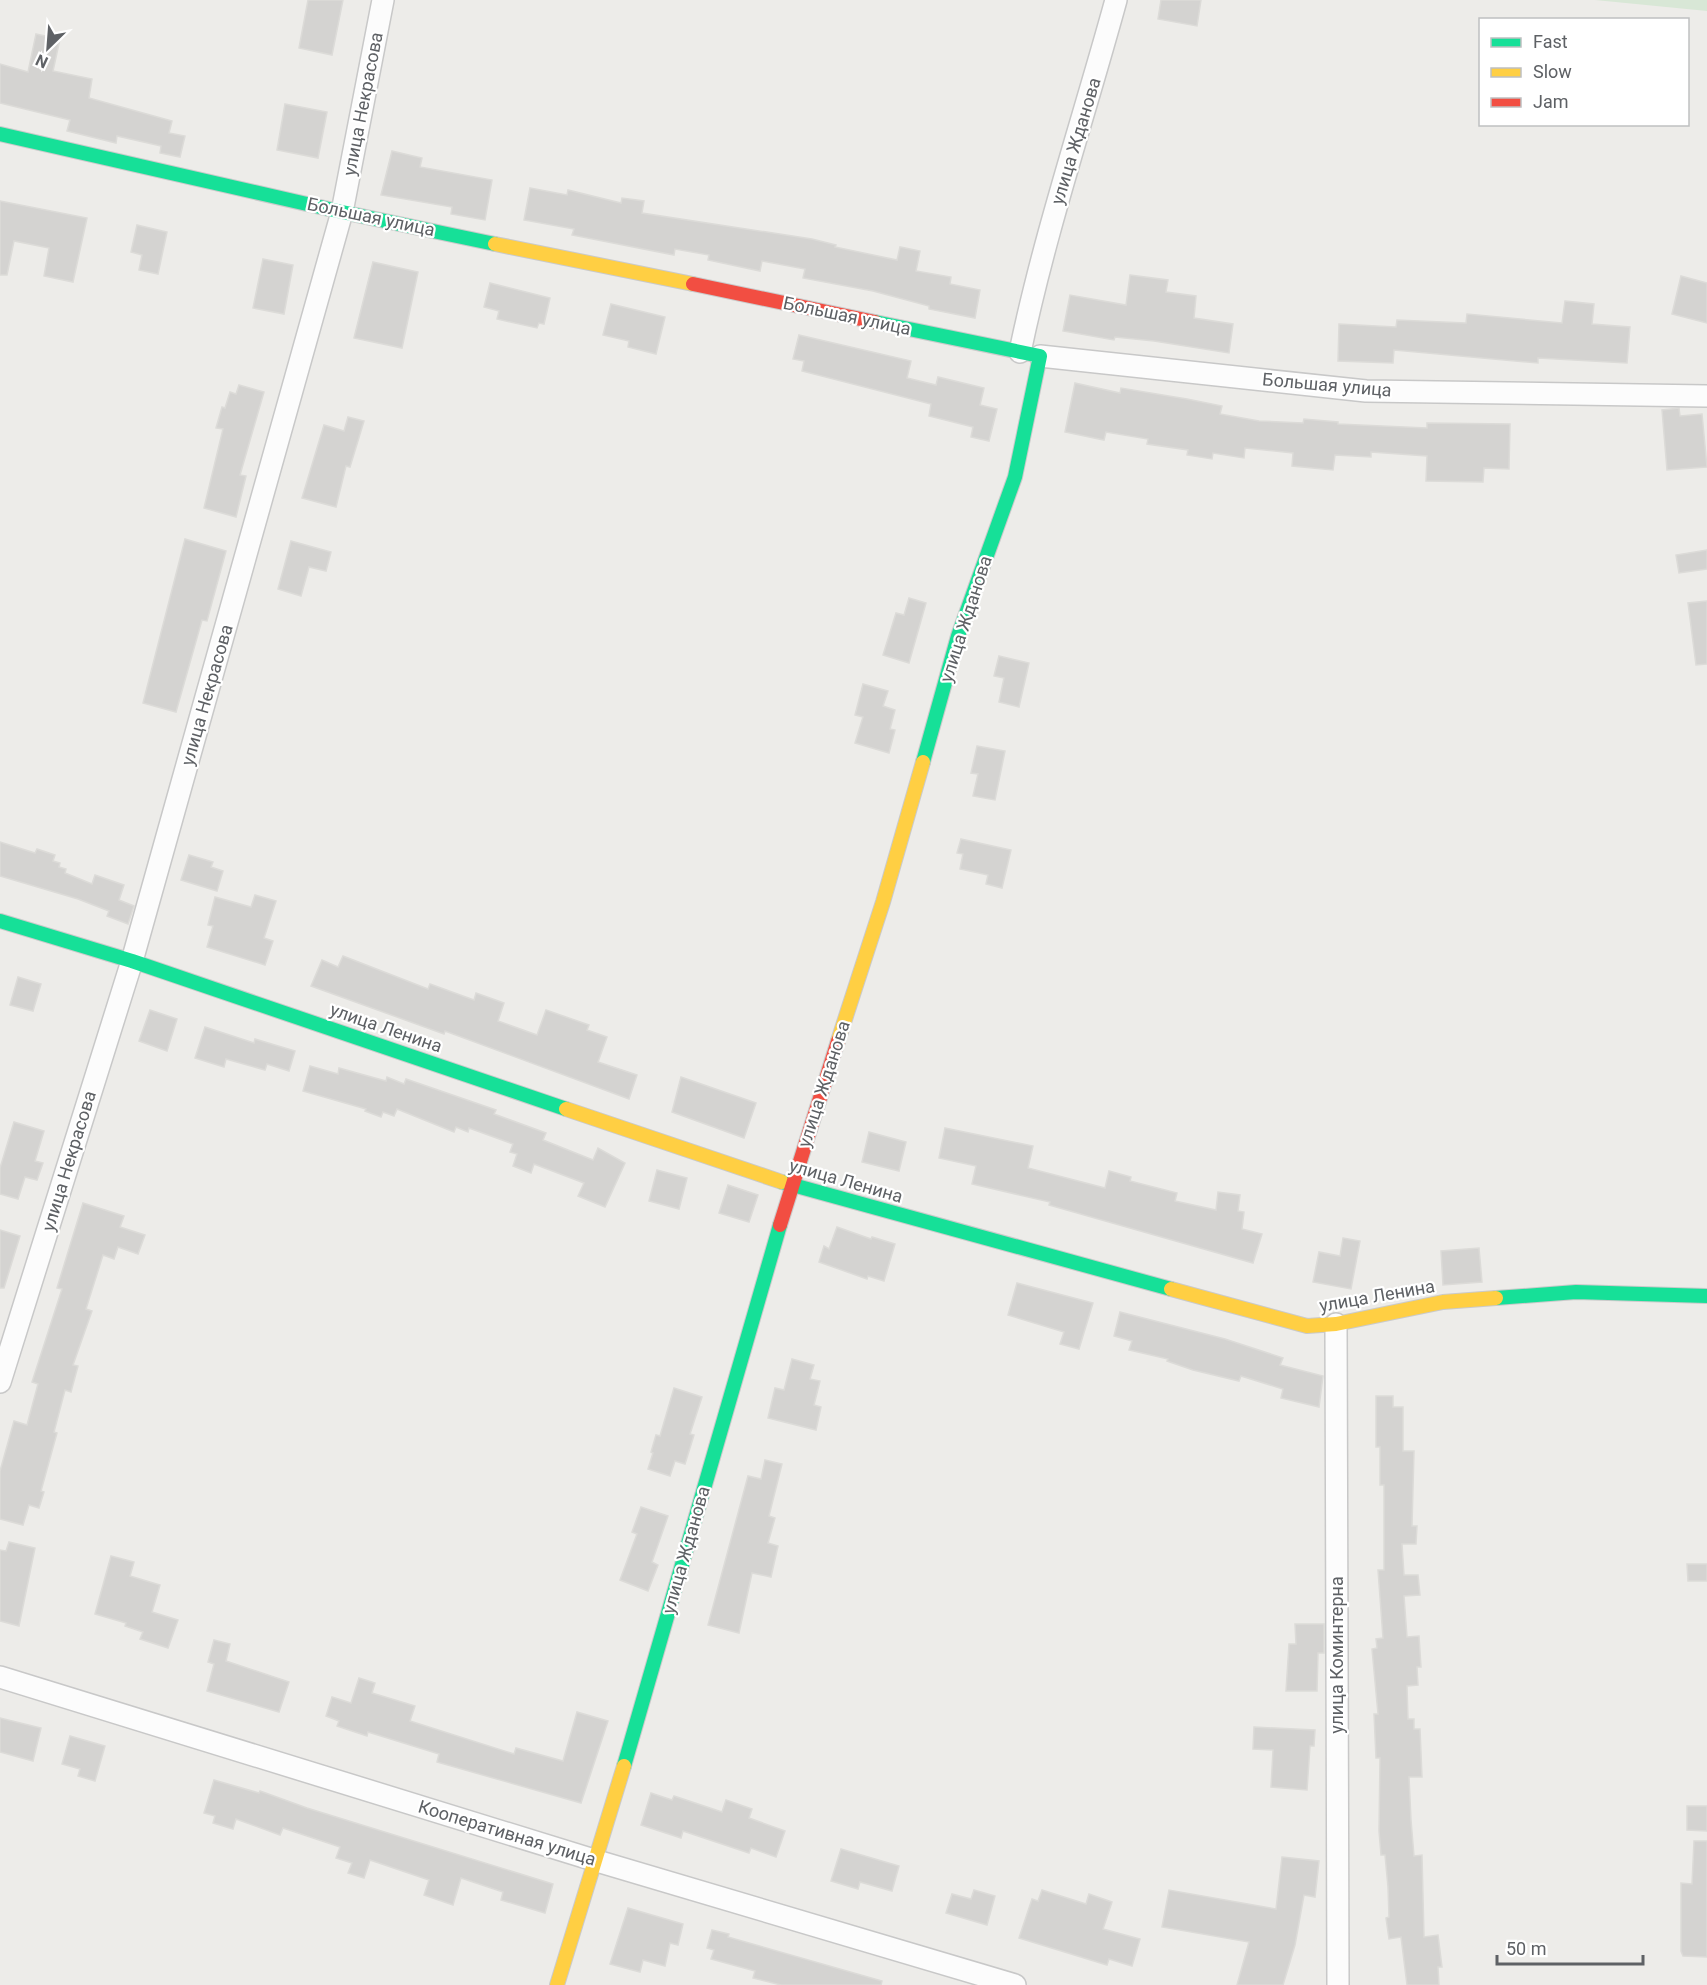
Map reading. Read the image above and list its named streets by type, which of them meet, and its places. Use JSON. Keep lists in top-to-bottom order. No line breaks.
{"streets":{"street":["улица Некрасова","улица Жданова","Большая улица","улица Ленина","улица Коминтерна","Кооперативная улица"]},"crossings":[["улица Некрасова","Большая улица"],["улица Некрасова","улица Ленина"],["улица Жданова","Большая улица"],["улица Жданова","улица Ленина"],["улица Жданова","Кооперативная улица"],["улица Ленина","улица Коминтерна"]],"legend":["Fast","Slow","Jam"],"scale_bar":"50 m","north":"bottom left"}
